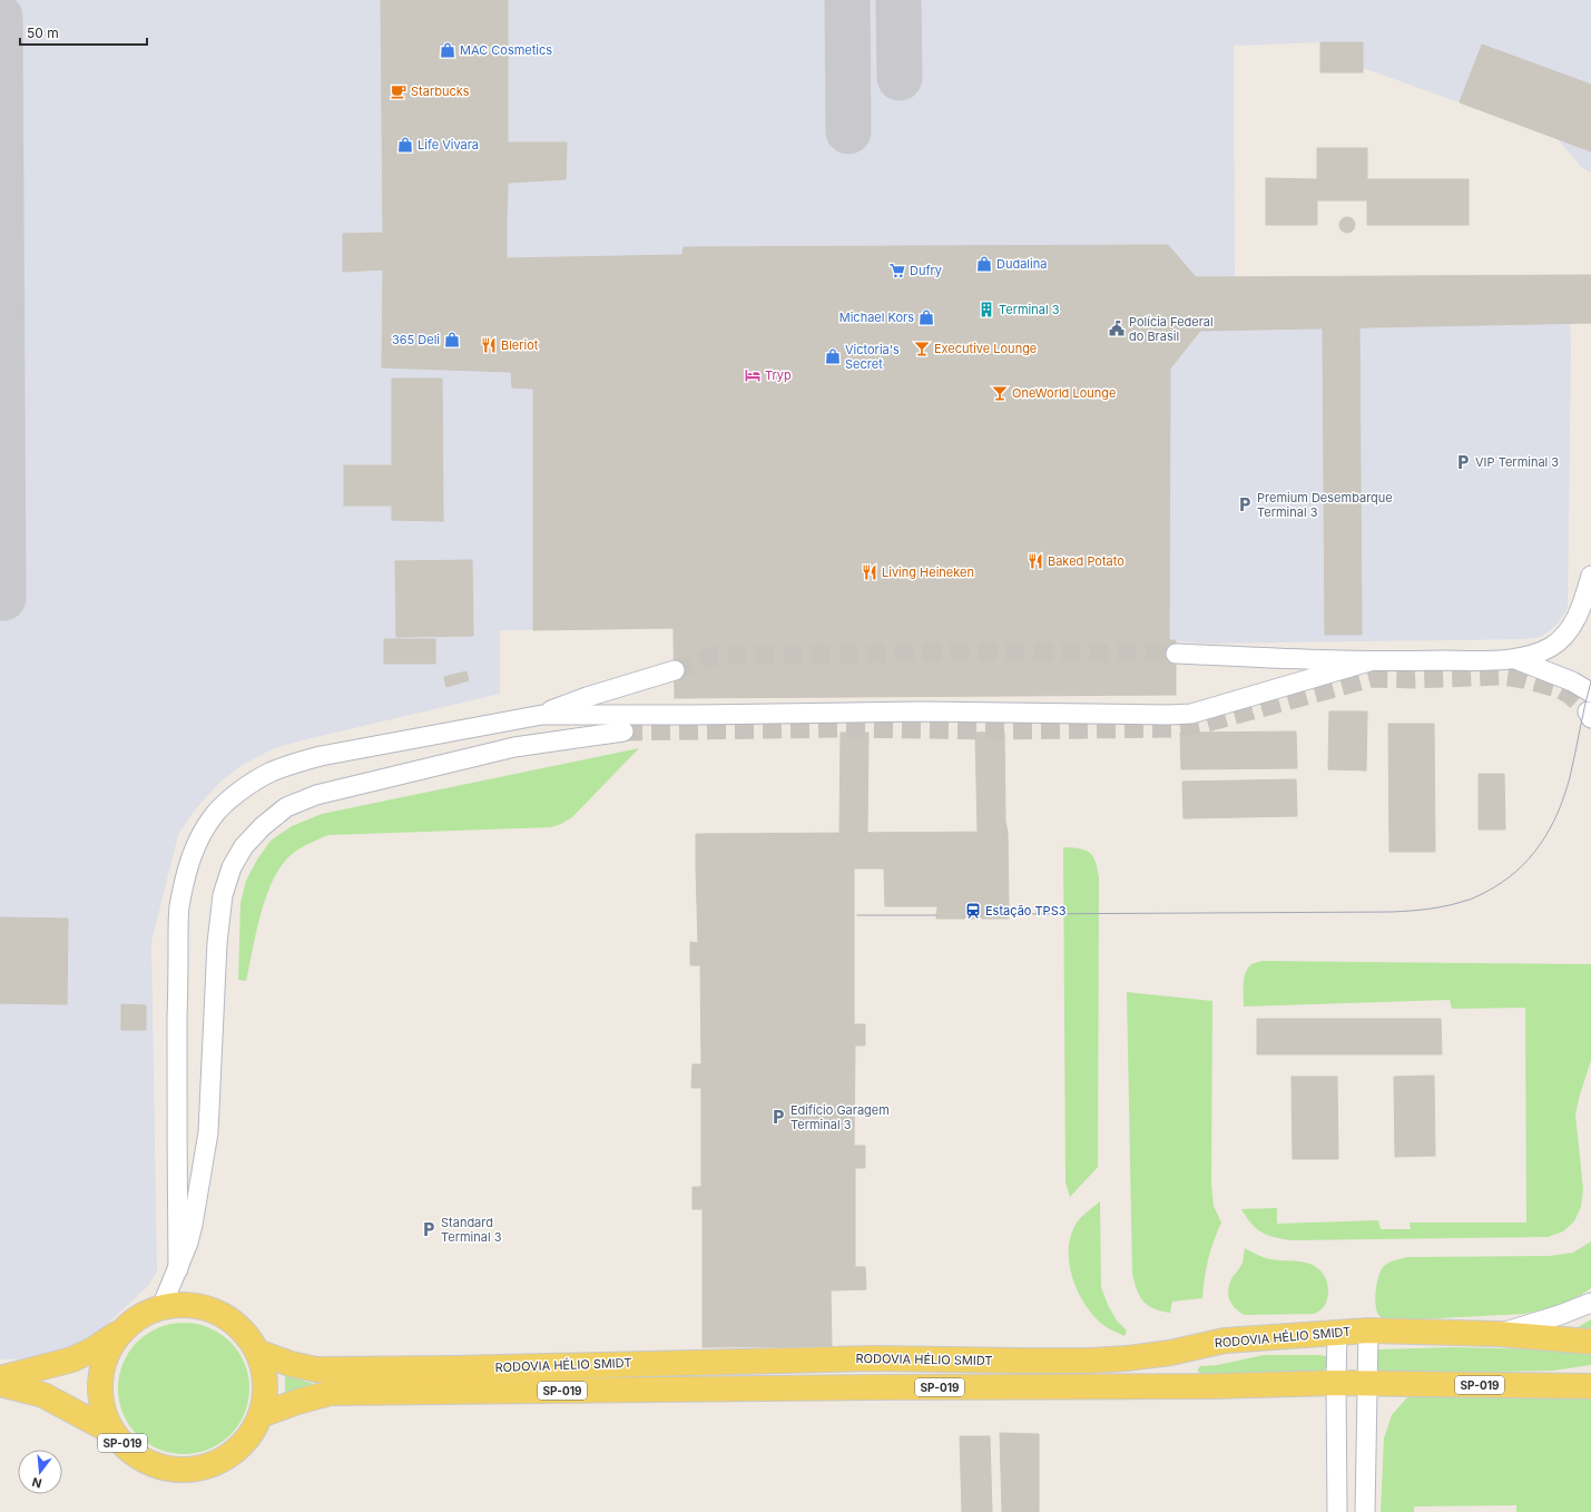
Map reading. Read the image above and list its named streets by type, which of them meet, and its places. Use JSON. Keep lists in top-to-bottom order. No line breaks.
{"streets":{"main road":["RODOVIA HÉLIO SMIDT","SP-019"]},"crossings":[["RODOVIA HÉLIO SMIDT","SP-019"]],"places":{"shop":["MAC Cosmetics","Life Vivara","Dudalina","Michael Kors","365 Deli","Victoria's Secret"],"cafe":["Starbucks"],"supermarket":["Dufry"],"building":["Terminal 3"],"public building":["Polícia Federal do Brasil"],"restaurant":["Bleriot","Baked Potato","Living Heineken"],"bar":["Executive Lounge","OneWorld Lounge"],"hotel":["Tryp"],"parking":["VIP Terminal 3","Premium Desembarque Terminal 3","Edifício Garagem Terminal 3","Standard Terminal 3"],"station":["Estação TPS3"]},"scale_bar":"50 m","north":"bottom"}
